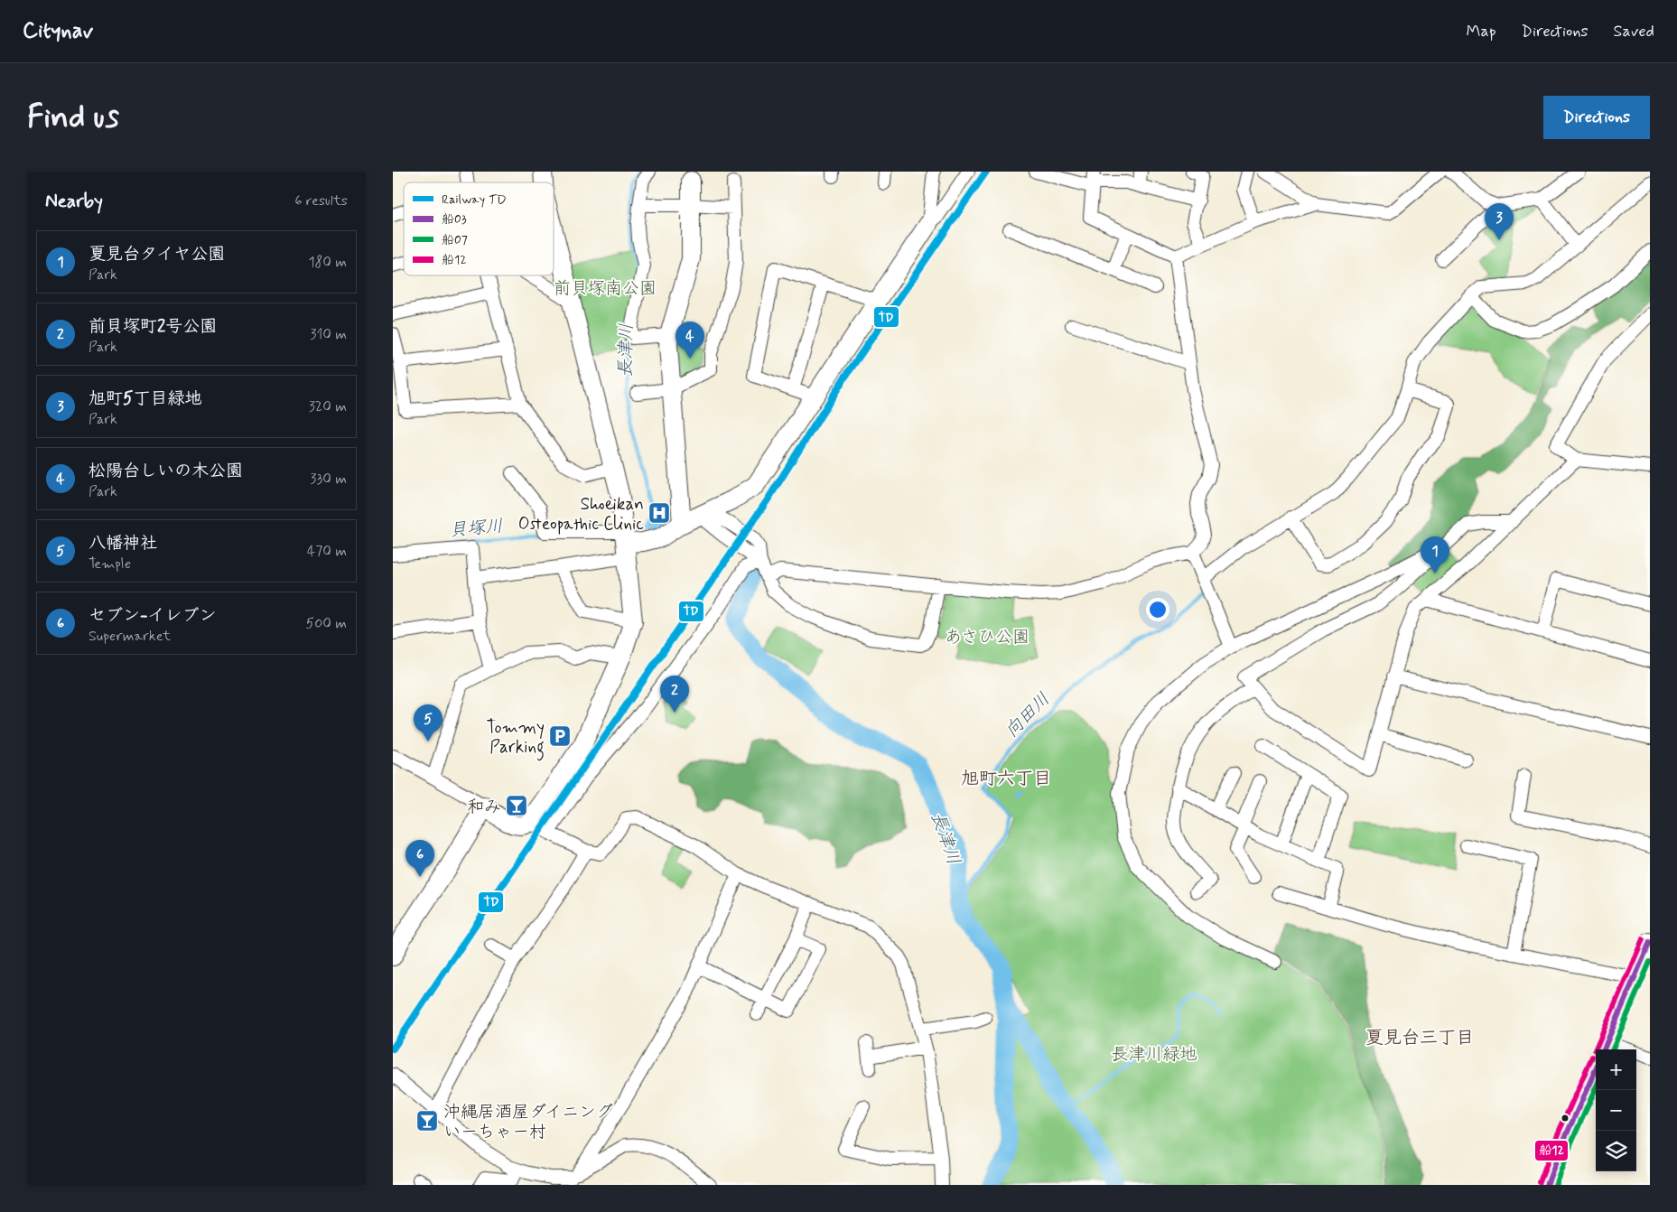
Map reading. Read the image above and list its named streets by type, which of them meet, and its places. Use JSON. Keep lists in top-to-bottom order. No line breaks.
{"districts":["旭町六丁目","夏見台三丁目"],"water":["長津川","貝塚川","向田川"],"parks":["前貝塚南公園","あさひ公園","長津川緑地"],"places":{"hospital":["Shoeikan Osteopathic Clinic"],"parking":["Tommy Parking"],"bar":["和み","沖縄居酒屋ダイニング いーちゃー村"]},"lines":["rail line TD","transit line 船12","transit line 船03","transit line 船07"],"legend":["Railway TD","船03","船07","船12"],"page":{"header":"Citynav","nav":["Map","Directions","Saved"],"buttons":"Directions","title":"Find us","heading":["Nearby","6 results"],"pins":["3","4","1","2","5","6"],"list":[{"mark":"1","name":"夏見台タイヤ公園","note":"Park","value":"180 m"},{"mark":"2","name":"前貝塚町2号公園","note":"Park","value":"310 m"},{"mark":"3","name":"旭町5丁目緑地","note":"Park","value":"320 m"},{"mark":"4","name":"松陽台しいの木公園","note":"Park","value":"330 m"},{"mark":"5","name":"八幡神社","note":"Temple","value":"470 m"},{"mark":"6","name":"セブン-イレブン","note":"Supermarket","value":"500 m"}],"map_buttons":["+","−"]}}
